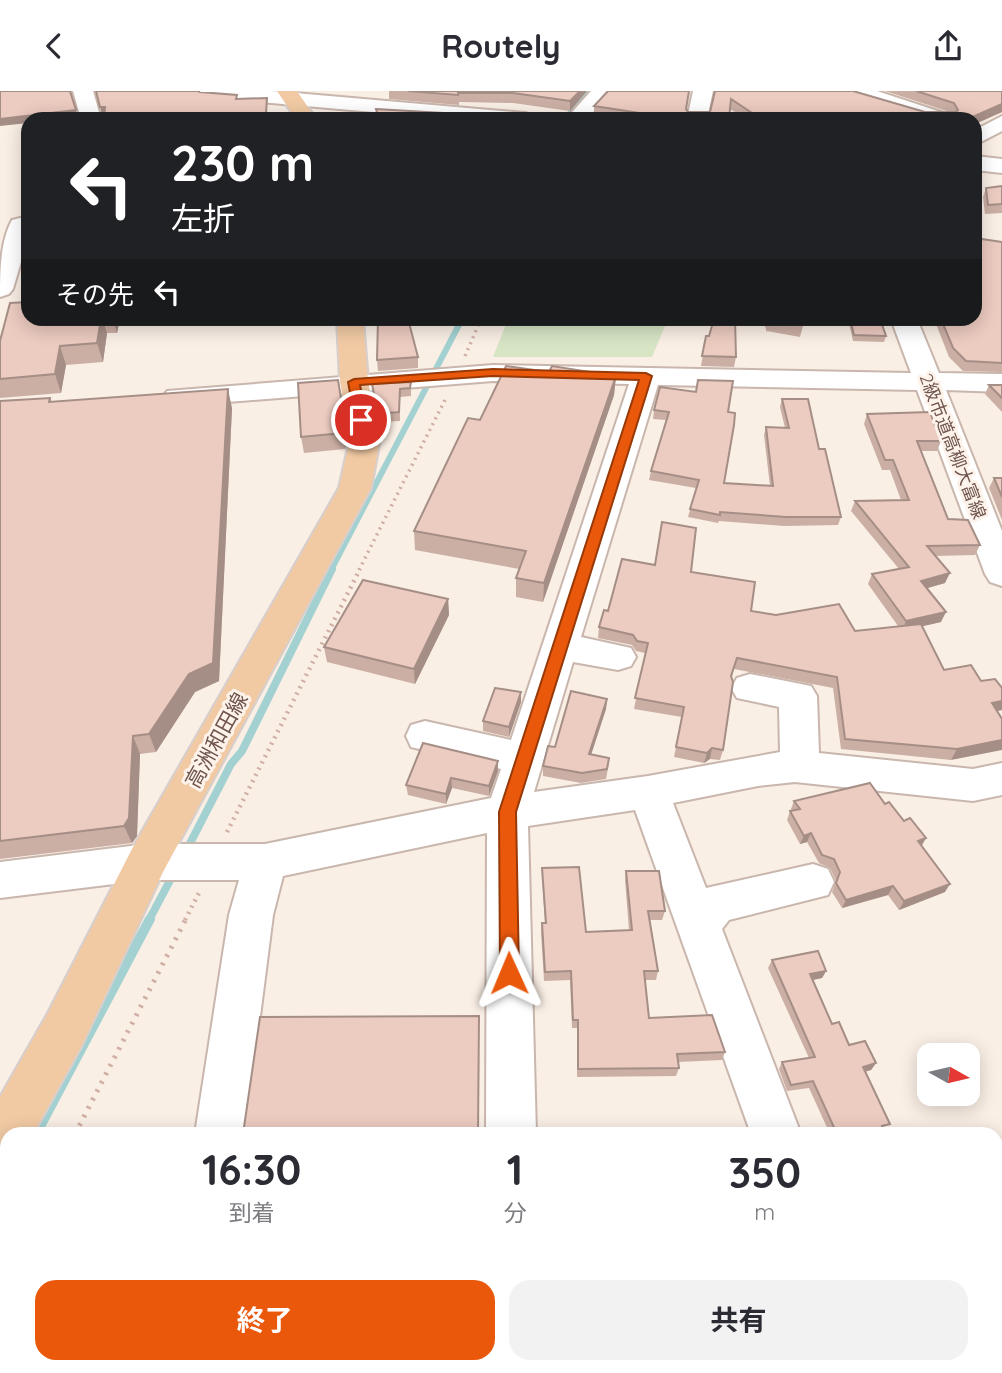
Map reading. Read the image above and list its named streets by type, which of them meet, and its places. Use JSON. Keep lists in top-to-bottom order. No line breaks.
{"streets":{"main road":["高洲和田線"],"street":["2級市道高柳大富線"]},"north":"right","page":{"header":"Routely","turn":["230 m","左折"],"then":"その先","eta":["16:30","到着","1","分","350","m"],"buttons":["終了","共有"]}}
